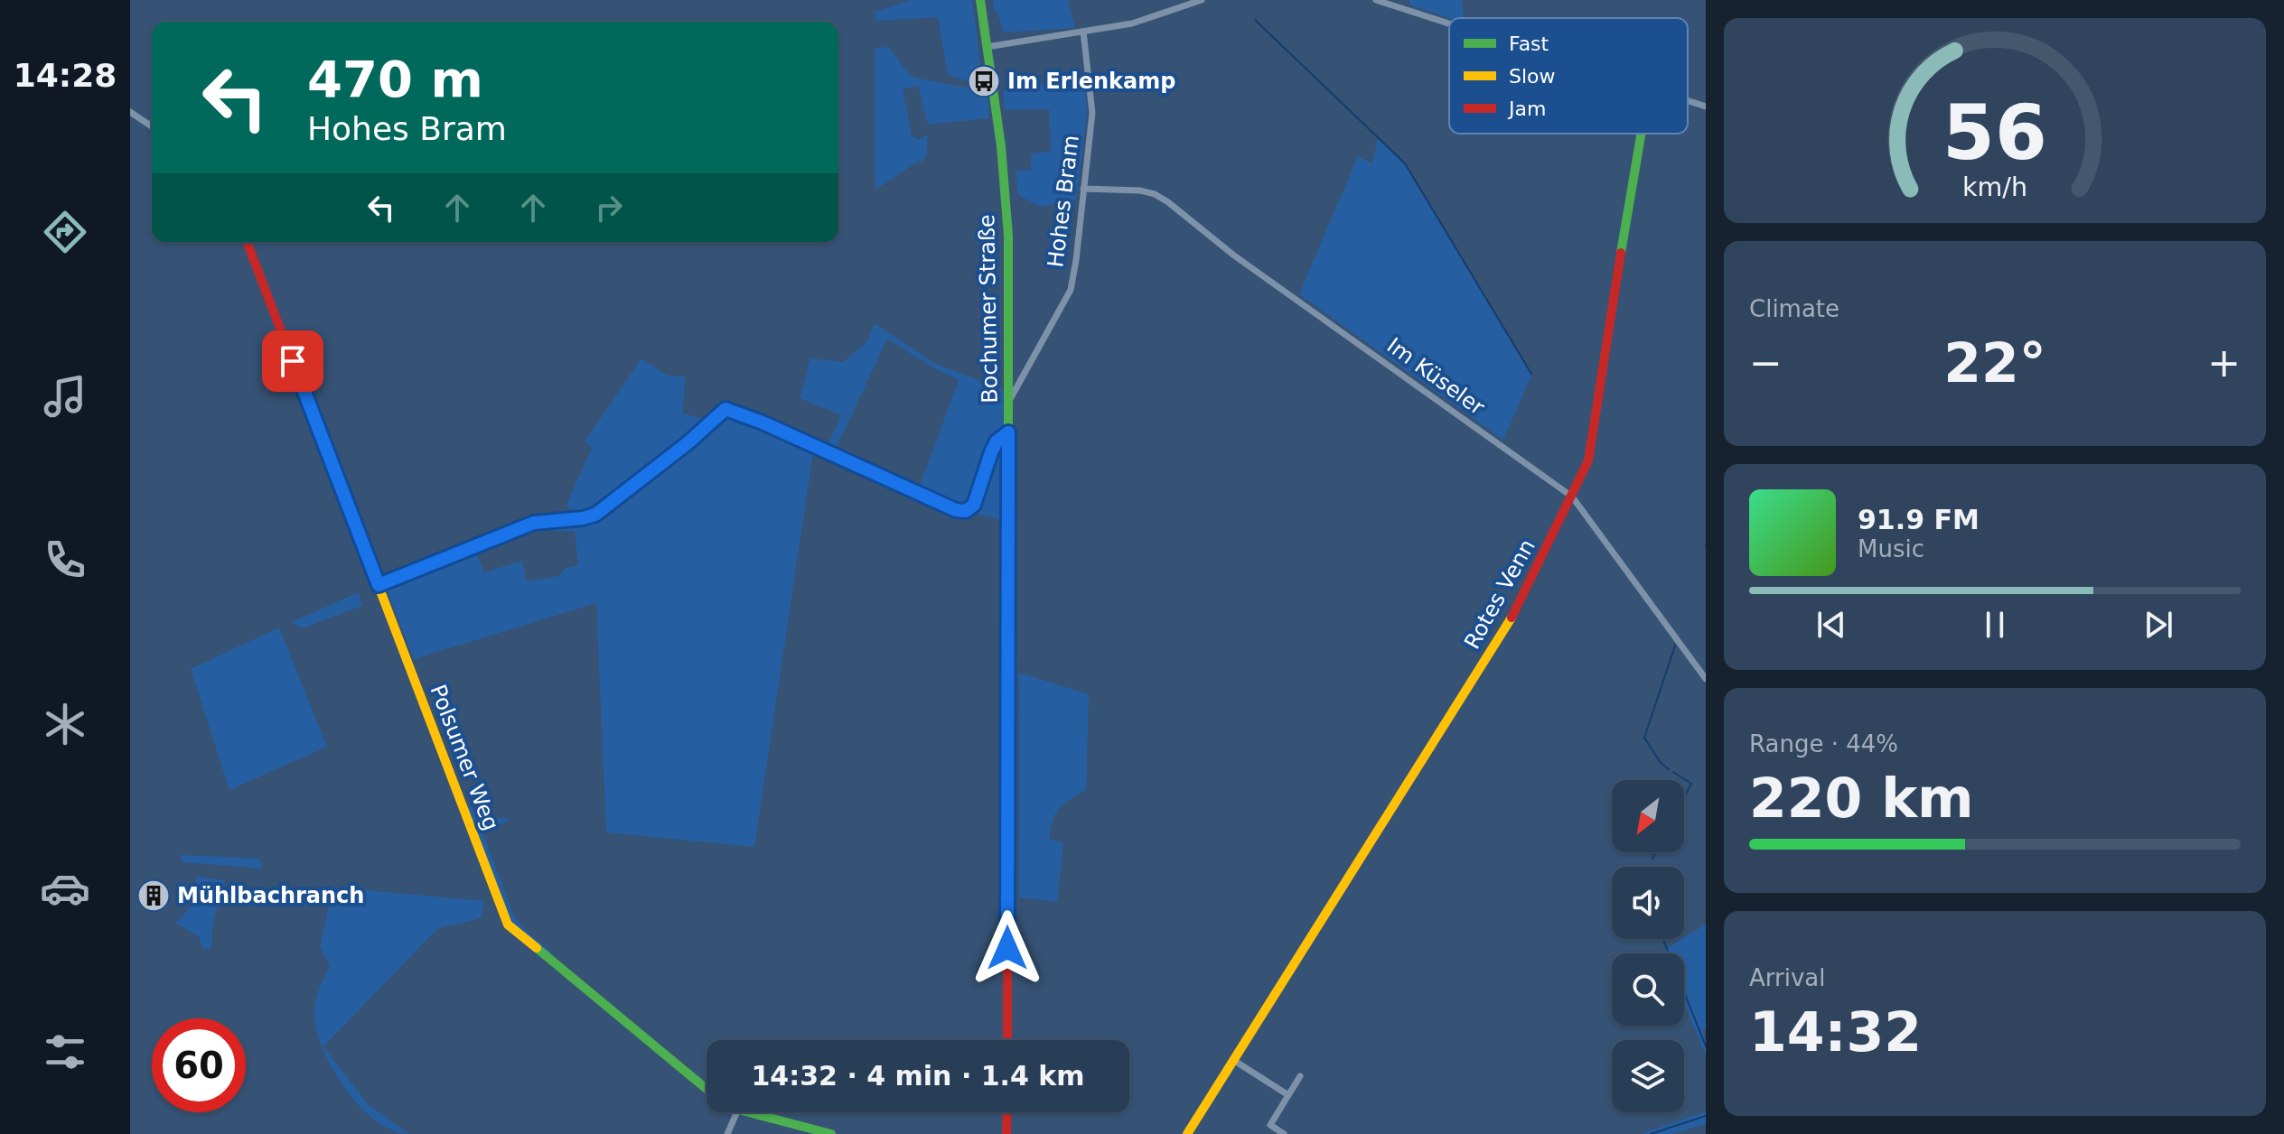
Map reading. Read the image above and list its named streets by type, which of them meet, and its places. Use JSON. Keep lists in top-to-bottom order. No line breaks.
{"streets":{"street":["Hohes Bram","Bochumer Straße","Im Küseler","Rotes Venn","Polsumer Weg"]},"crossings":[["Hohes Bram","Bochumer Straße"],["Hohes Bram","Im Küseler"],["Im Küseler","Rotes Venn"]],"places":{"bus stop":["Im Erlenkamp"],"building":["Mühlbachranch"]},"legend":["Fast","Slow","Jam"],"north":"bottom left","page":{"tabs":"14:28","turn":["470 m","Hohes Bram"],"tile":["Climate",["Range · 44%","220 km"],["Arrival","14:32"]],"heat":["−","22°","+"],"song":["91.9 FM","Music"],"limit":"60","trip":"14:32 · 4 min · 1.4 km","gauge":["56","km/h"]}}
